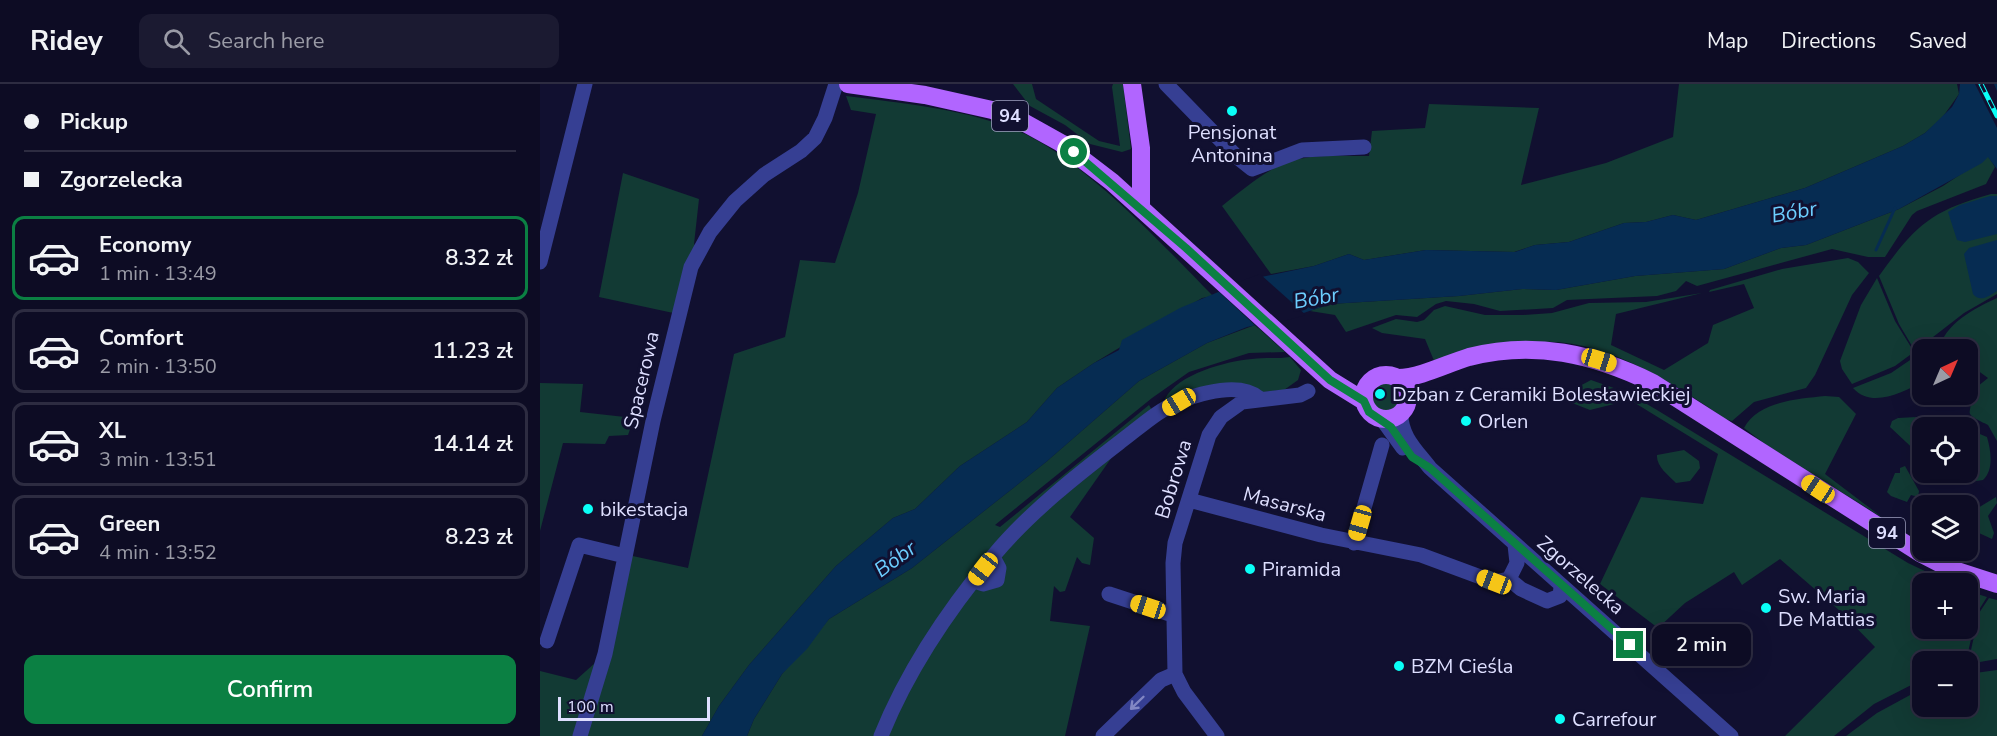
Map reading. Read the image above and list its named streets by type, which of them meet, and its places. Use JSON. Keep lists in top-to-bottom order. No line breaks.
{"streets":{"main road":["94"],"street":["Spacerowa","Bobrowa","Masarska","Zgorzelecka"]},"crossings":[["94","Zgorzelecka"],["Bobrowa","Masarska"],["Masarska","Zgorzelecka"]],"water":["Bóbr"],"places":["Pensjonat Antonina","Dzban z Ceramiki Bolesławieckiej","Orlen","bikestacja","Piramida","Sw. Maria De Mattias","BZM Cieśla","Carrefour"],"scale_bar":"100 m","north":"top right","page":{"header":"Ridey","search":"Search here","nav":["Map","Directions","Saved"],"banner":["Pickup","Zgorzelecka"],"list":[{"name":"Economy","note":"1 min · 13:49","value":"8.32 zł"},{"name":"Comfort","note":"2 min · 13:50","value":"11.23 zł"},{"name":"XL","note":"3 min · 13:51","value":"14.14 zł"},{"name":"Green","note":"4 min · 13:52","value":"8.23 zł"}],"map_buttons":["+","−"],"bubble":"2 min","buttons":"Confirm","scale":"100 m"}}
